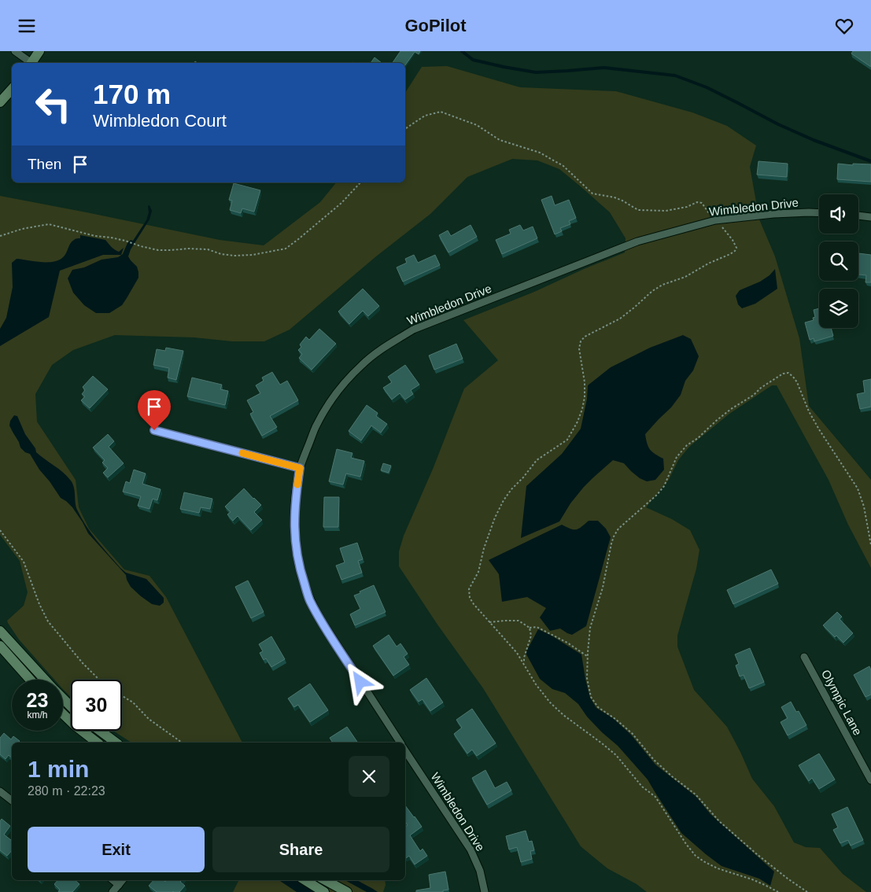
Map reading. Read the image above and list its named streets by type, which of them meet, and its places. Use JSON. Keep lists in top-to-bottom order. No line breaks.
{"streets":{"street":["Wimbledon Drive","Olympic Lane"]},"page":{"header":"GoPilot","turn":["170 m","Wimbledon Court"],"then":"Then","speed":"23 km/h","limit":"30","heading":["1 min","280 m · 22:23"],"buttons":["Exit","Share"]}}
